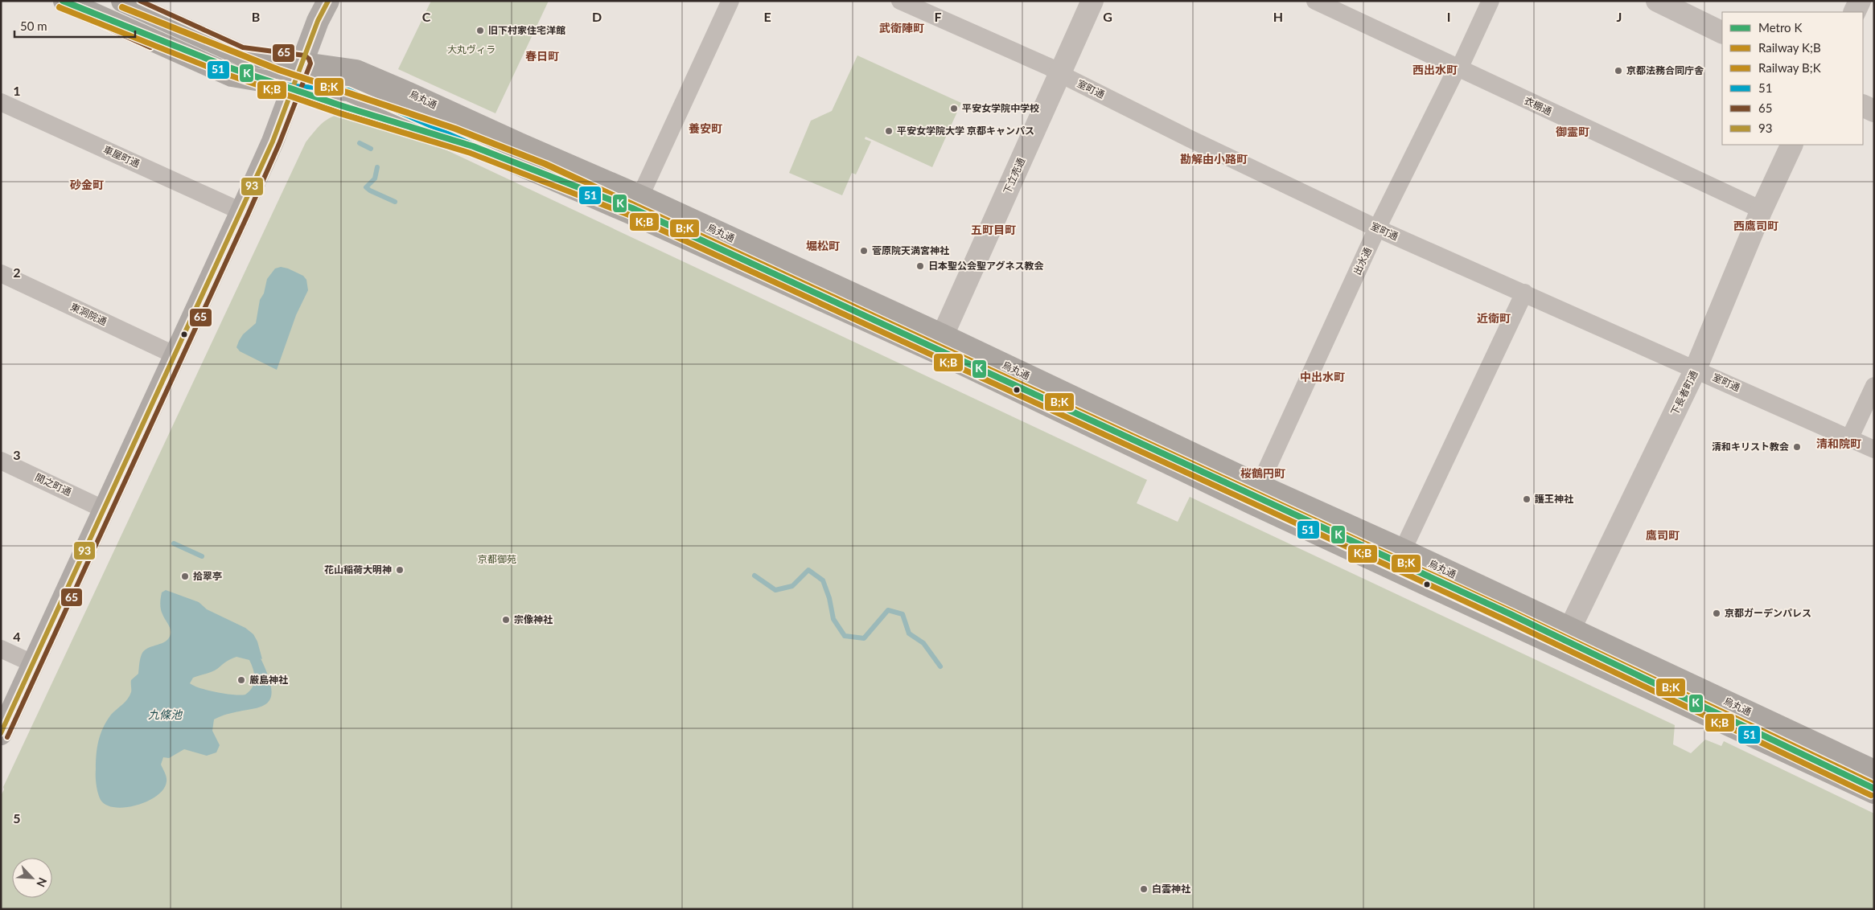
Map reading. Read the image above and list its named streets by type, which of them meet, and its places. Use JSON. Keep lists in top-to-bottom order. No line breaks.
{"streets":{"highway":["烏丸通"],"street":["室町通","衣棚通","車屋町通","下立売通","出水通","東洞院通","下長者町通","間之町通"]},"crossings":[["室町通","下立売通"],["室町通","出水通"],["室町通","下長者町通"],["烏丸通","下立売通"],["烏丸通","出水通"],["烏丸通","下長者町通"],["衣棚通","出水通"],["衣棚通","下長者町通"]],"districts":["武衛陣町","春日町","西出水町","養安町","御霊町","勘解由小路町","砂金町","西鷹司町","五町目町","堀松町","近衛町","中出水町","清和院町","桜鶴円町","鷹司町"],"water":["九條池"],"parks":["大丸ヴィラ","京都御苑"],"places":["旧下村家住宅洋館","京都法務合同庁舎","平安女学院中学校","平安女学院大学 京都キャンパス","菅原院天満宮神社","日本聖公会聖アグネス教会","清和キリスト教会","護王神社","花山稲荷大明神","拾翠亭","京都ガーデンパレス","宗像神社","厳島神社","白雲神社"],"lines":["metro line K","transit line 51","transit line 65","transit line 93","rail line K;B","rail line B;K"],"legend":["Metro K","Railway K;B","Railway B;K","51","65","93"],"scale_bar":"50 m","north":"bottom right","grid":{"columns":["B","C","D","E","F","G","H","I","J"],"rows":["1","2","3","4","5"]}}
